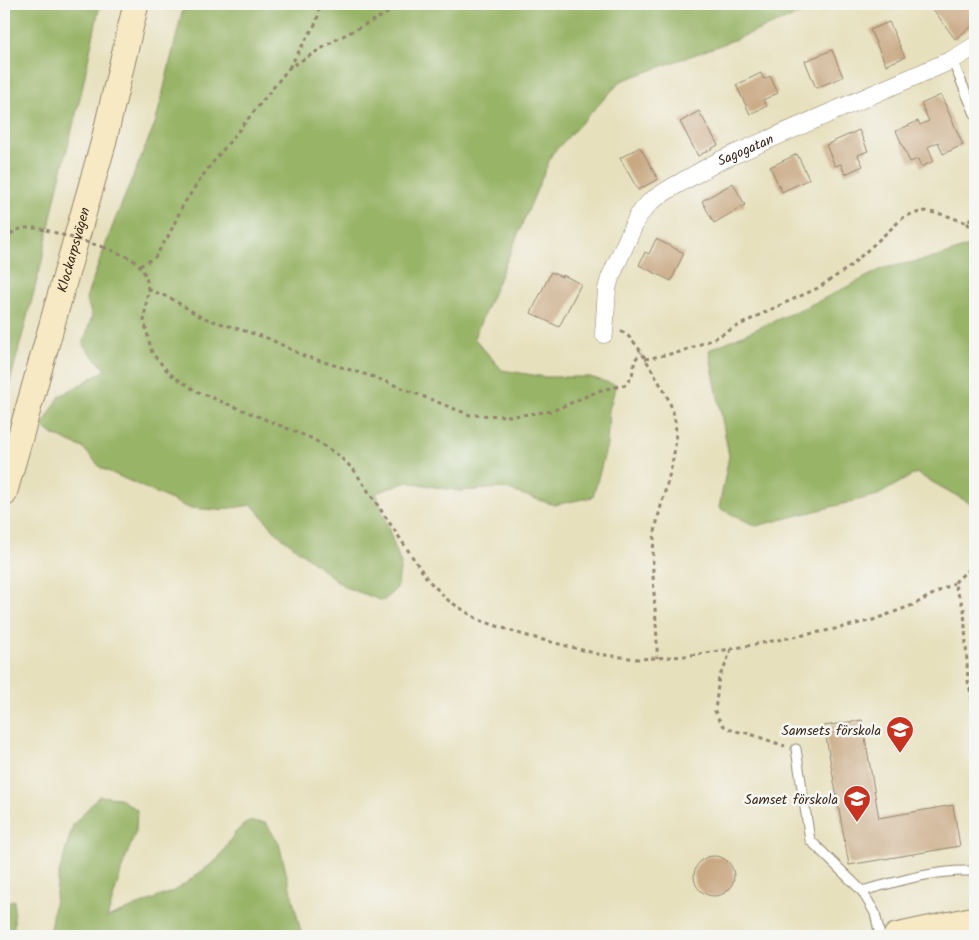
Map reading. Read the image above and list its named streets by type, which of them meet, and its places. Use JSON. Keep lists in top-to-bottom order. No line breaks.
{"streets":{"street":["Sagogatan","Klockarpsvägen"]},"places":{"school or university":["Samsets förskola","Samset förskola"]}}
